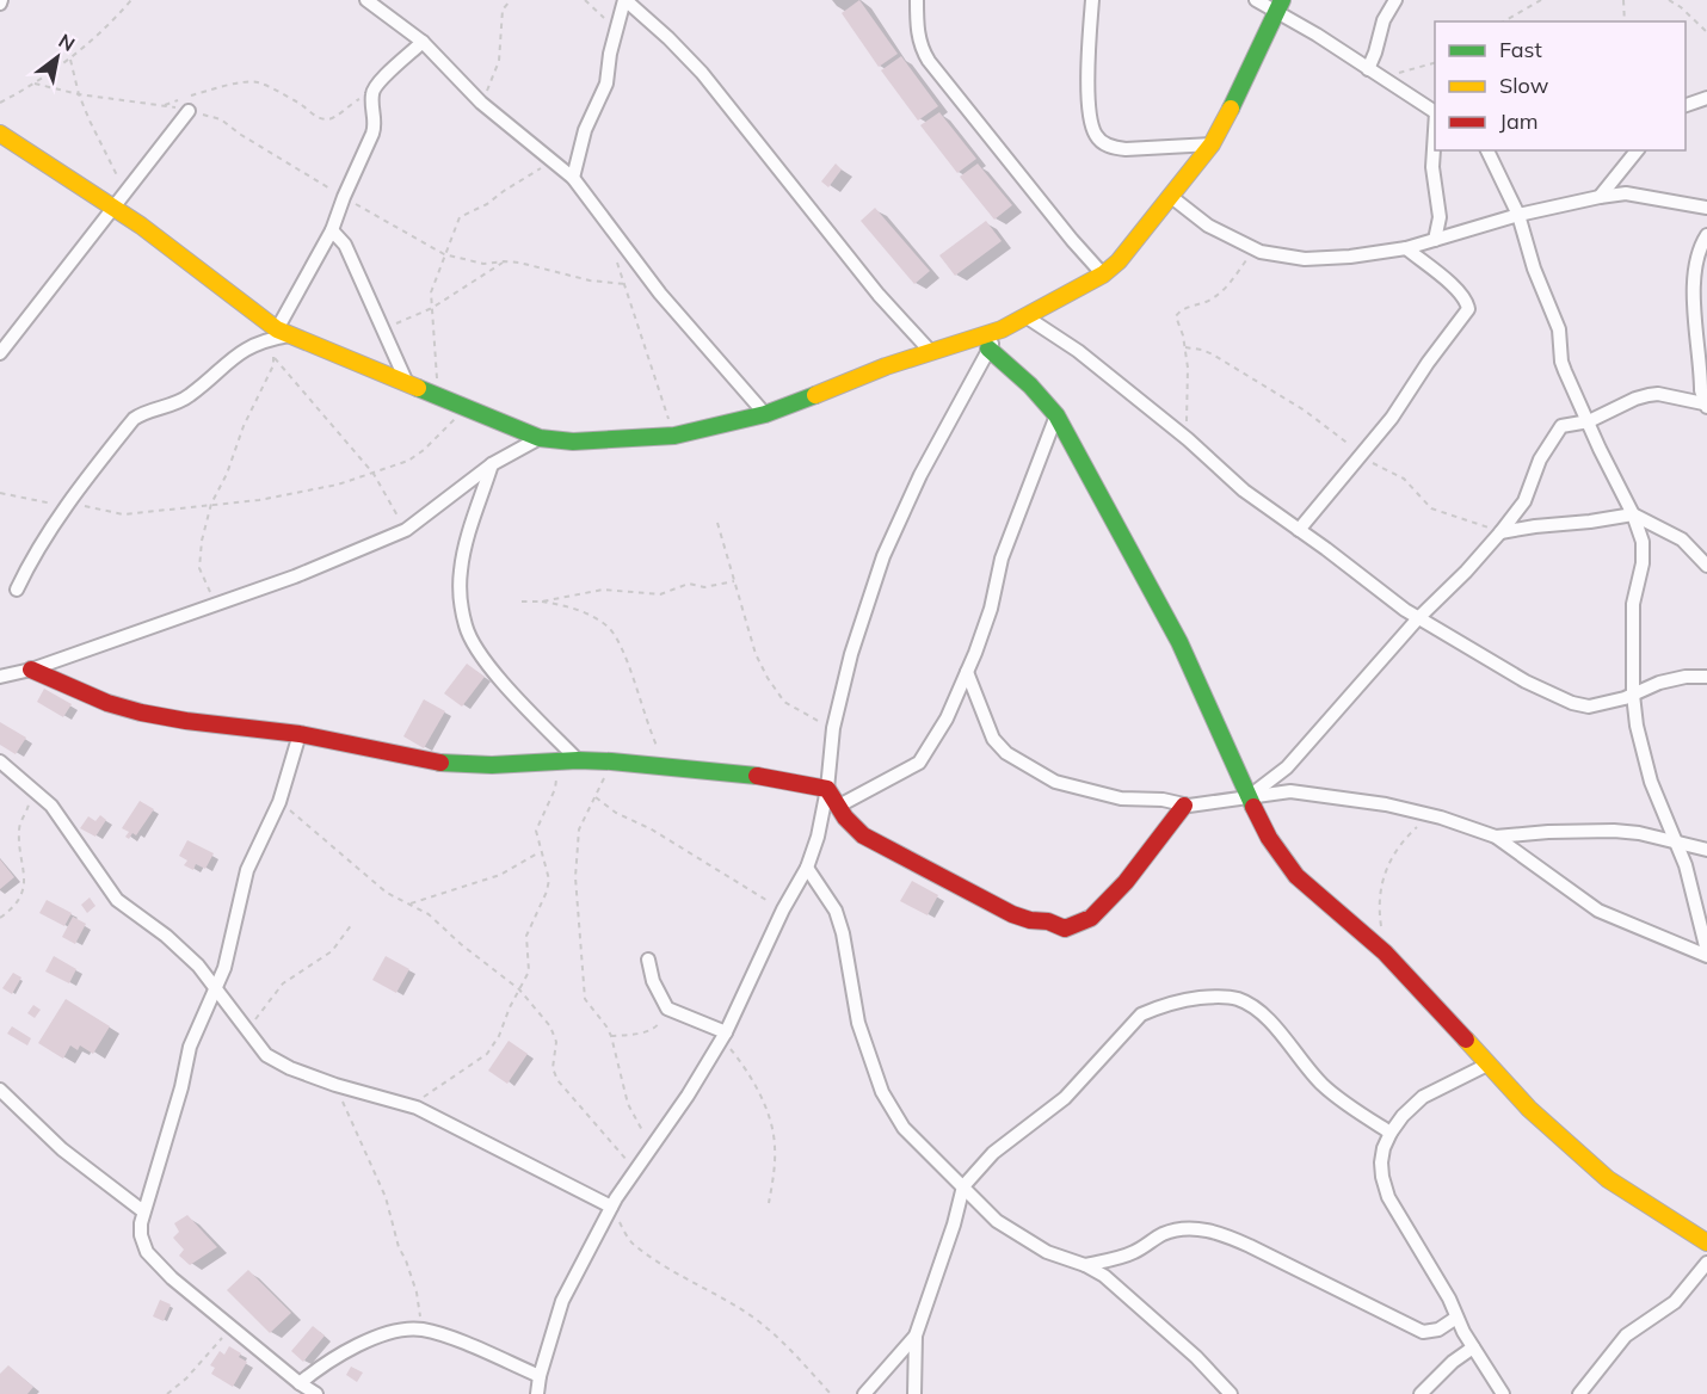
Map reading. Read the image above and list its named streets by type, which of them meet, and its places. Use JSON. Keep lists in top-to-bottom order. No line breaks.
{"legend":["Fast","Slow","Jam"],"north":"top right"}
